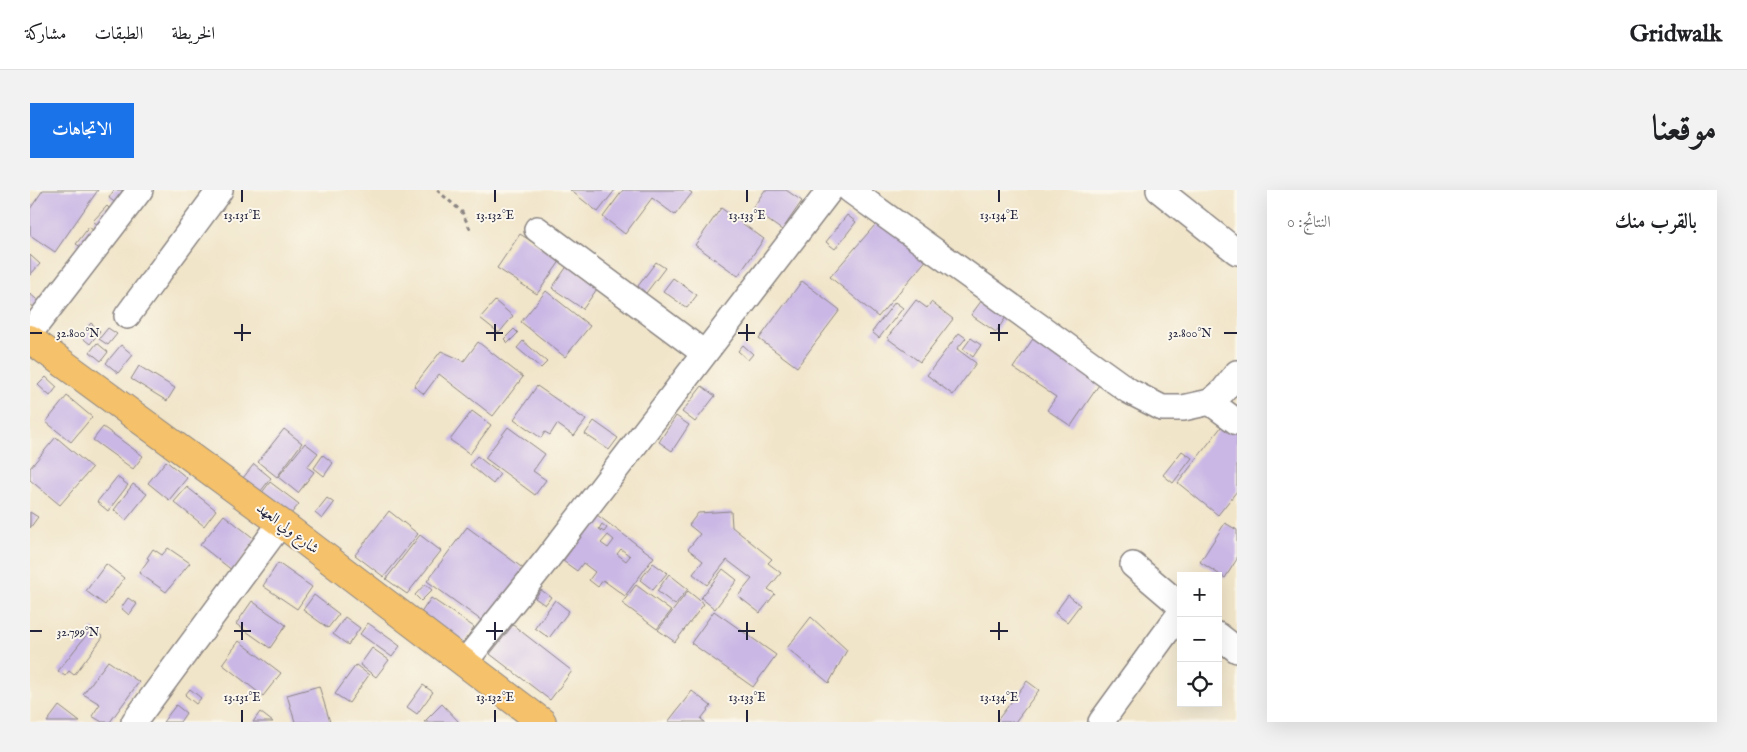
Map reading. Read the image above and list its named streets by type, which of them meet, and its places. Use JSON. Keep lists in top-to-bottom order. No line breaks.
{"streets":{"main road":["شارع ولي العهد"]},"page":{"header":"Gridwalk","nav":["الخريطة","الطبقات","مشاركة"],"title":"موقعنا","buttons":"الاتجاهات","heading":["بالقرب منك","النتائج: 0"],"map_buttons":["+","−"]},"coordinates":["13.131°E","13.132°E","13.133°E","13.134°E","32.800°N","32.799°N"]}
